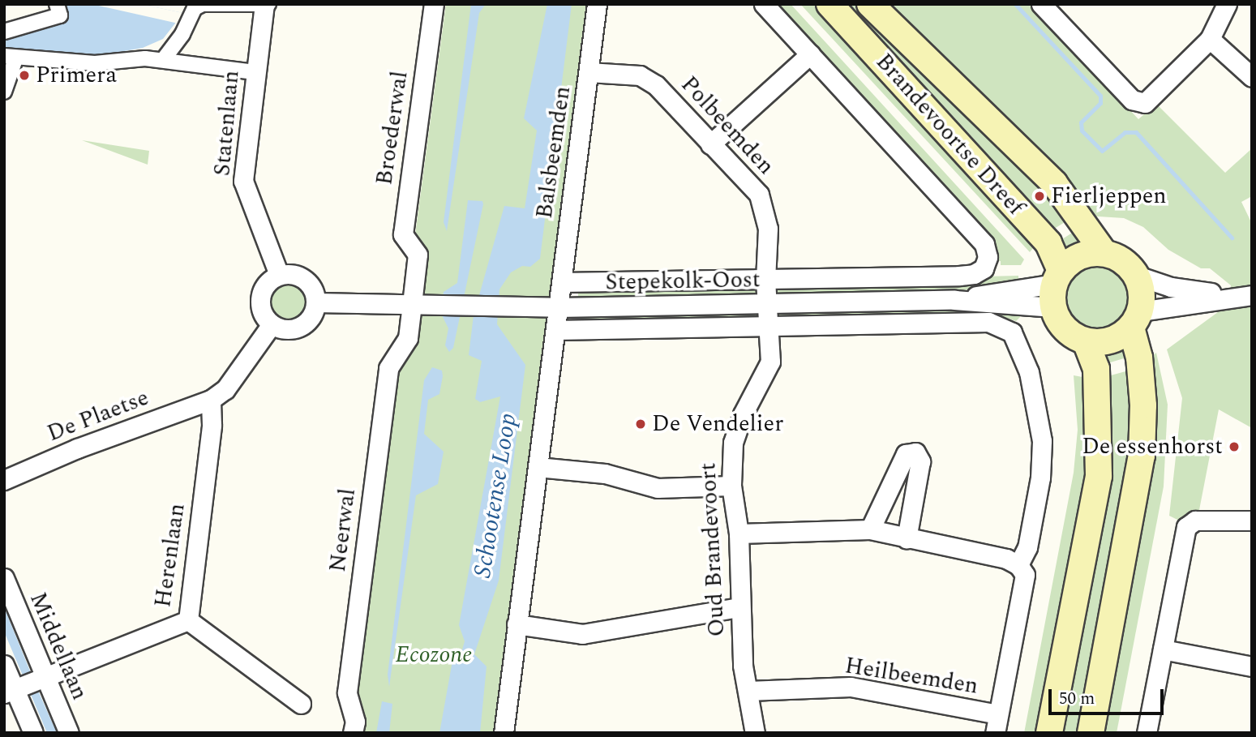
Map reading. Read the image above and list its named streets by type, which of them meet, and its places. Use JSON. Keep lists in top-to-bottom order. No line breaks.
{"streets":{"main road":["Brandevoortse Dreef"],"street":["Statenlaan","Polbeemden","Broederwal","Balsbeemden","Stepekolk-Oost","De Plaetse","Neerwal","Oud Brandevoort","Herenlaan","Middellaan","Heilbeemden"]},"crossings":[["Statenlaan","Stepekolk-Oost"],["Polbeemden","Balsbeemden"],["Polbeemden","Stepekolk-Oost"],["Polbeemden","Oud Brandevoort"],["Broederwal","Stepekolk-Oost"],["Broederwal","Neerwal"],["Brandevoortse Dreef","Stepekolk-Oost"],["Balsbeemden","Stepekolk-Oost"],["Stepekolk-Oost","Neerwal"],["Stepekolk-Oost","Oud Brandevoort"],["De Plaetse","Herenlaan"],["Oud Brandevoort","Heilbeemden"],["Herenlaan","Middellaan"]],"water":["Schootense Loop"],"parks":["Ecozone"],"places":["Primera","Fierljeppen","De Vendelier","De essenhorst"],"scale_bar":"50 m"}
